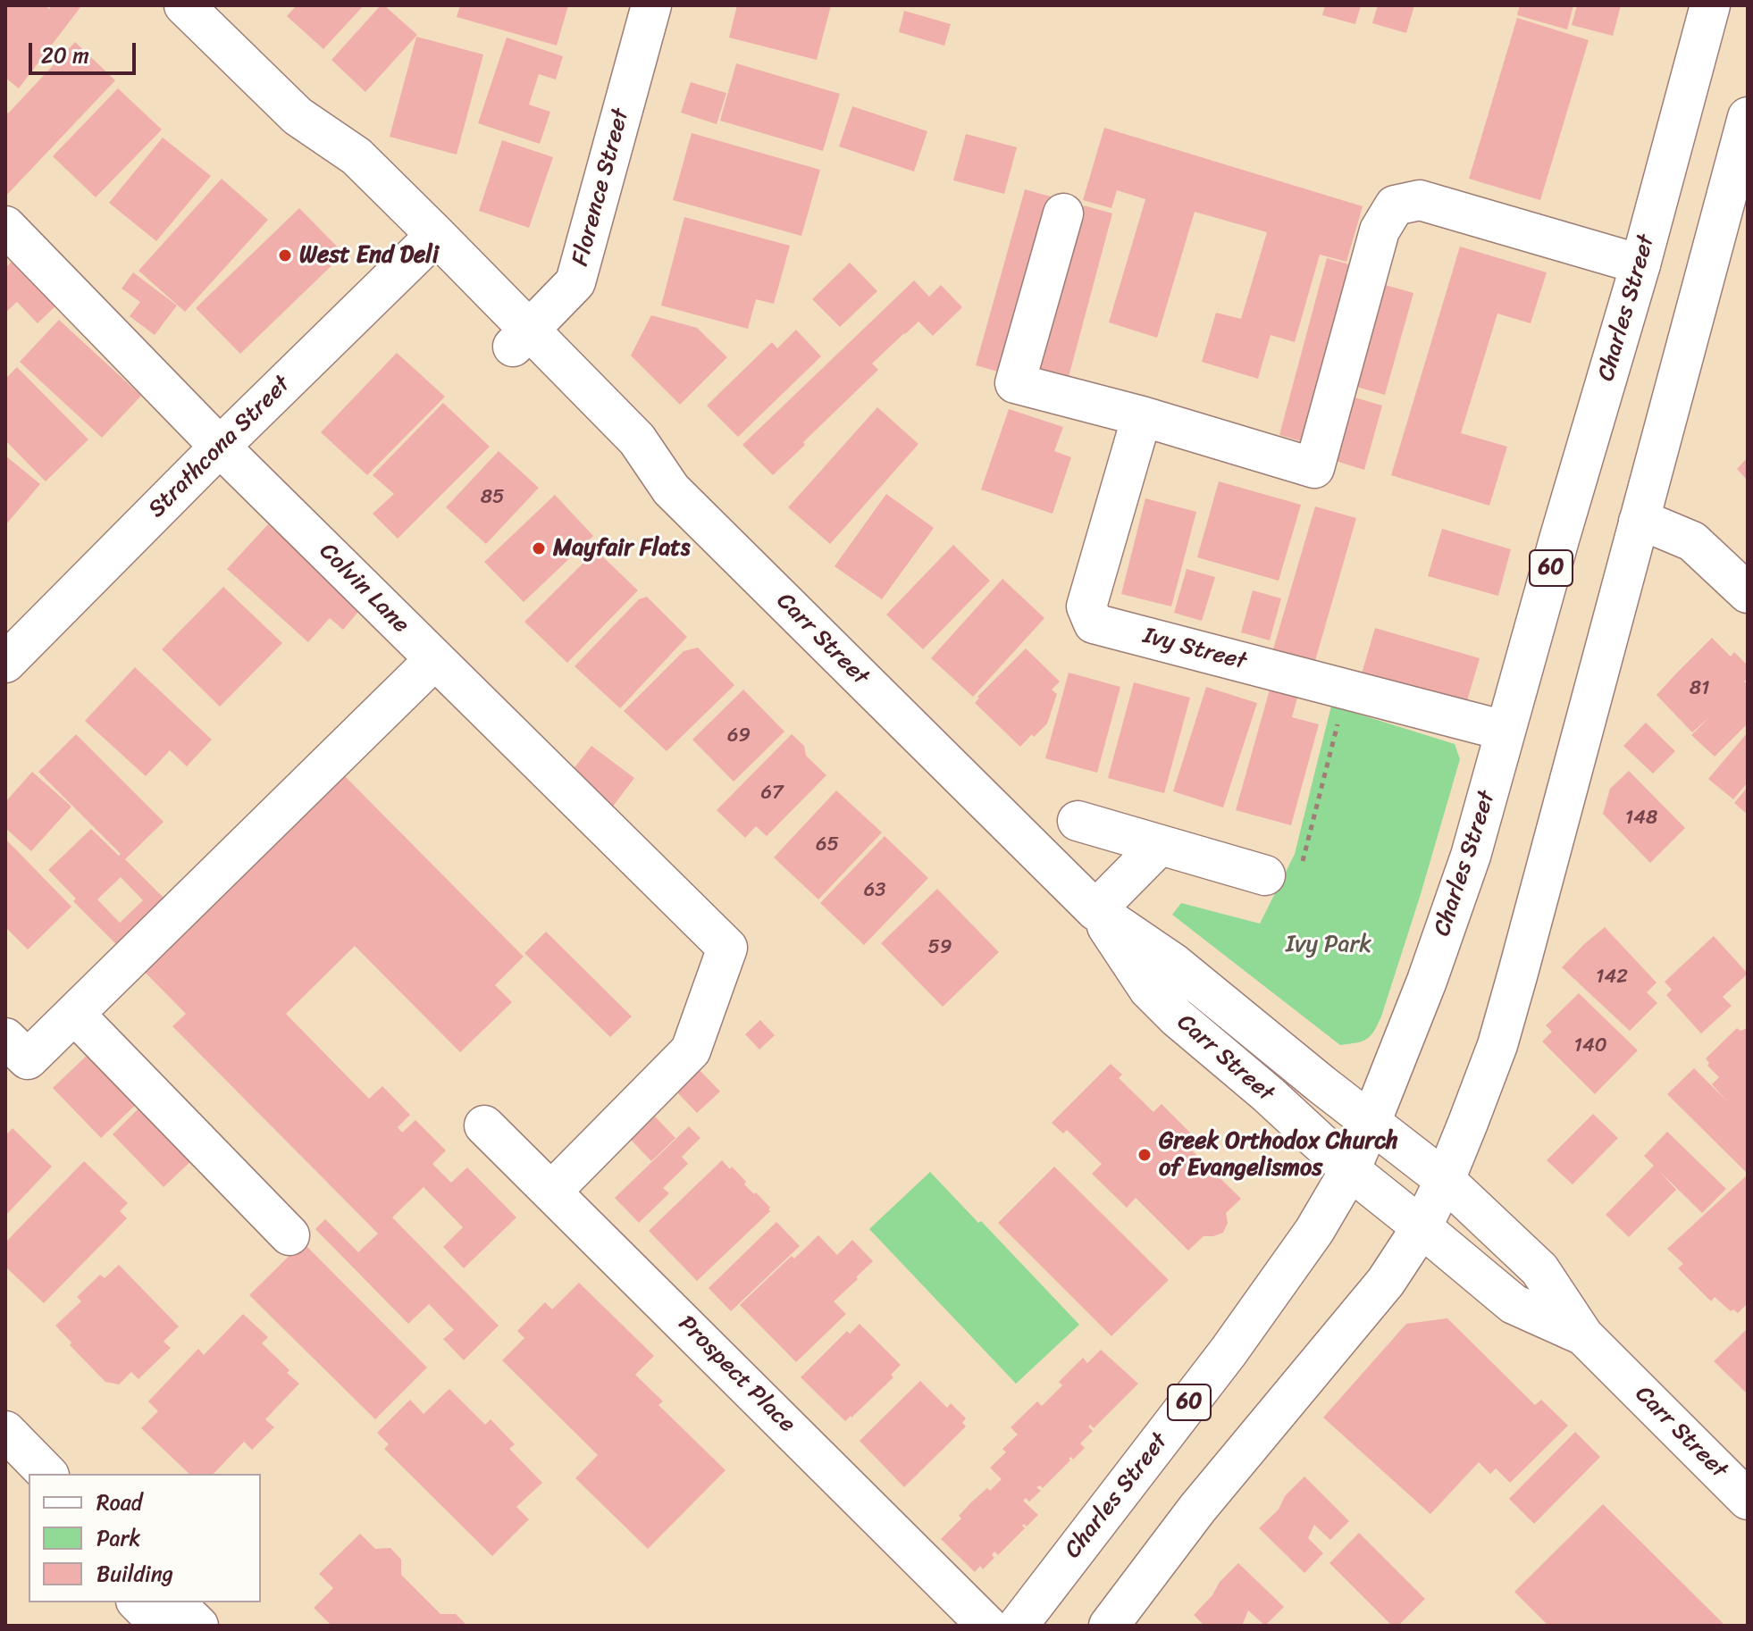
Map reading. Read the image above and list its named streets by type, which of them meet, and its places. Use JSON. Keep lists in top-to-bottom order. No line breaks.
{"streets":{"main road":["Florence Street","Charles Street","Strathcona Street","60","Colvin Lane","Carr Street","Ivy Street","Prospect Place"]},"crossings":[["Florence Street","Carr Street"],["Charles Street","Carr Street"],["Charles Street","Ivy Street"],["Strathcona Street","Colvin Lane"],["Strathcona Street","Carr Street"],["Colvin Lane","Prospect Place"]],"parks":["Ivy Park"],"places":["West End Deli","Mayfair Flats","Greek Orthodox Church of Evangelismos"],"house_numbers":["85","81","69","67","148","65","63","59","142","140"],"legend":["Road","Park","Building"],"scale_bar":"20 m"}
